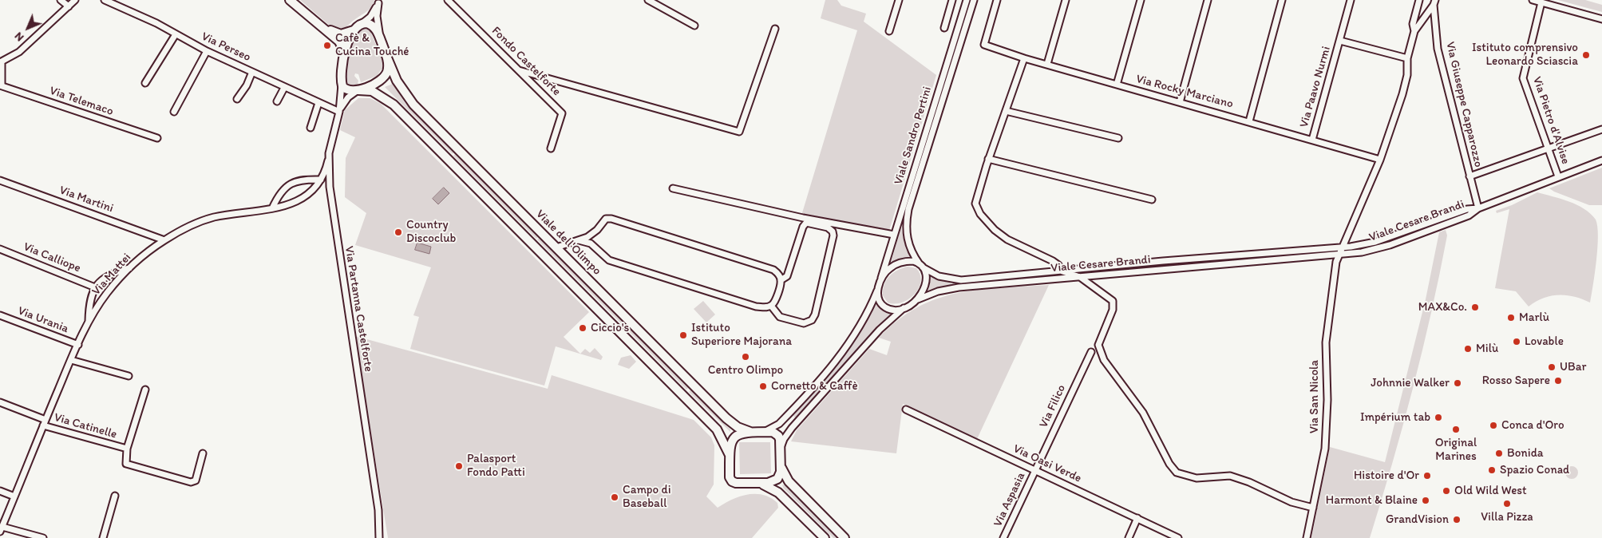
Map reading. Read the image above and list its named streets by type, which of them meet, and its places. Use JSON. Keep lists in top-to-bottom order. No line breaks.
{"streets":{"street":["Via Perseo","Fondo Castelforte","Via Paavo Nurmi","Via Rocky Marciano","Via Telemaco","Via Giuseppe Capparozzo","Via Pietro d'Alvise","Viale Sandro Pertini","Via Martini","Viale Cesare Brandi","Viale dell'Olimpo","Via Calliope","Via Mattei","Via Partanna Castelforte","Via Urania","Via San Nicola","Via Filico","Via Catinelle","Via Oasi Verde","Via Aspasia"]},"crossings":[["Via Perseo","Via Partanna Castelforte"],["Via Paavo Nurmi","Via Rocky Marciano"],["Via Giuseppe Capparozzo","Viale Cesare Brandi"],["Viale Sandro Pertini","Viale Cesare Brandi"],["Via Martini","Via Mattei"],["Viale Cesare Brandi","Via San Nicola"],["Via Mattei","Via Partanna Castelforte"],["Via Mattei","Via Urania"],["Via Mattei","Via Catinelle"],["Via Filico","Via Oasi Verde"],["Via Filico","Via Aspasia"],["Via Oasi Verde","Via Aspasia"]],"places":["Cafè & Cucina Touché","Istituto comprensivo Leonardo Sciascia","Country Discoclub","MAX&Co.","Marlù","Ciccio's","Istituto Superiore Majorana","Lovable","Milù","Centro Olimpo","UBar","Rosso Sapere","Johnnie Walker","Cornetto & Caffè","Impérium tab","Conca d'Oro","Original Marines","Bonida","Palasport Fondo Patti","Spazio Conad","Histoire d'Or","Old Wild West","Campo di Baseball","Harmont & Blaine","Villa Pizza","GrandVision"],"north":"bottom left"}
